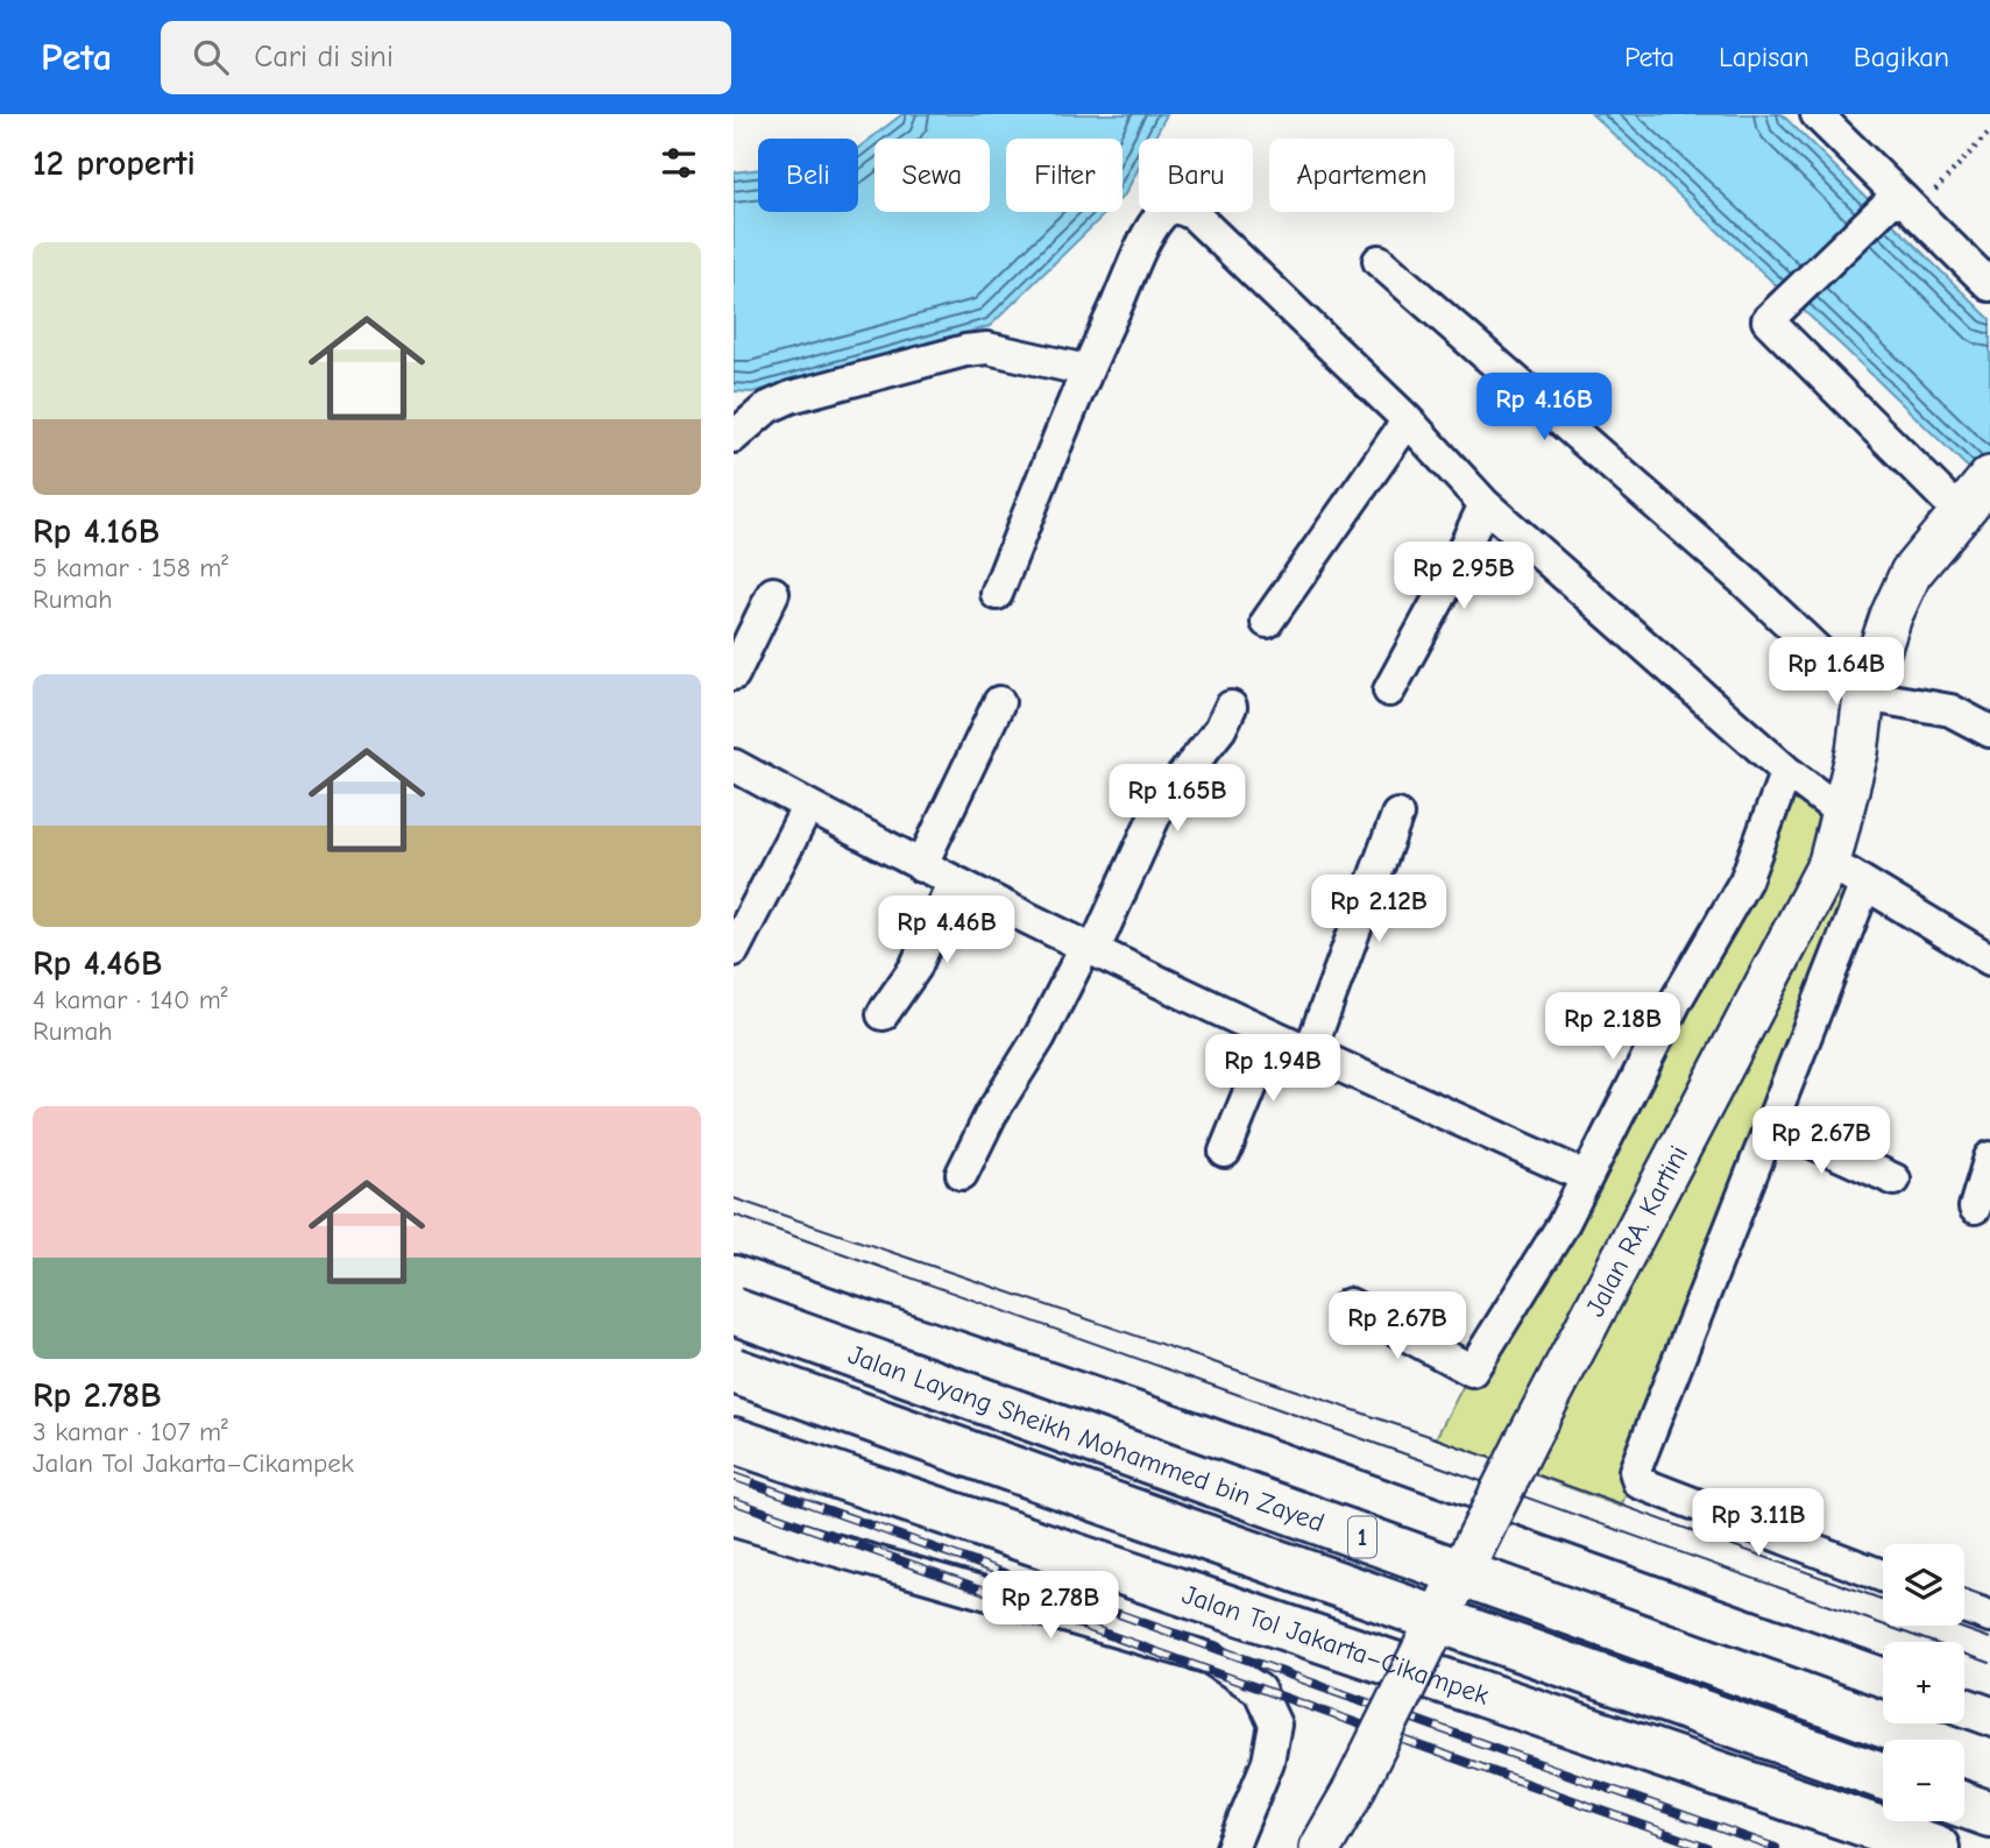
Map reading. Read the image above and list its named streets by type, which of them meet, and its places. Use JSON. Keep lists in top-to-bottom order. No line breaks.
{"streets":{"highway":["Jalan Layang Sheikh Mohammed bin Zayed","1","Jalan Tol Jakarta–Cikampek"],"main road":["Jalan RA. Kartini"]},"page":{"header":"Peta","search":"Cari di sini","nav":["Peta","Lapisan","Bagikan"],"heading":"12 properti","chip":["Beli","Sewa","Filter","Baru","Apartemen"],"list":[{"name":"Rp 4.16B","note":"5 kamar · 158 m² · Rumah"},{"name":"Rp 4.46B","note":"4 kamar · 140 m² · Rumah"},{"name":"Rp 2.78B","note":"3 kamar · 107 m² · Jalan Tol Jakarta–Cikampek"}],"price":["Rp 4.16B","Rp 2.95B","Rp 1.64B","Rp 1.65B","Rp 2.12B","Rp 4.46B","Rp 2.18B","Rp 1.94B","Rp 2.67B","Rp 2.67B","Rp 3.11B","Rp 2.78B"],"map_buttons":["+","−"]}}
